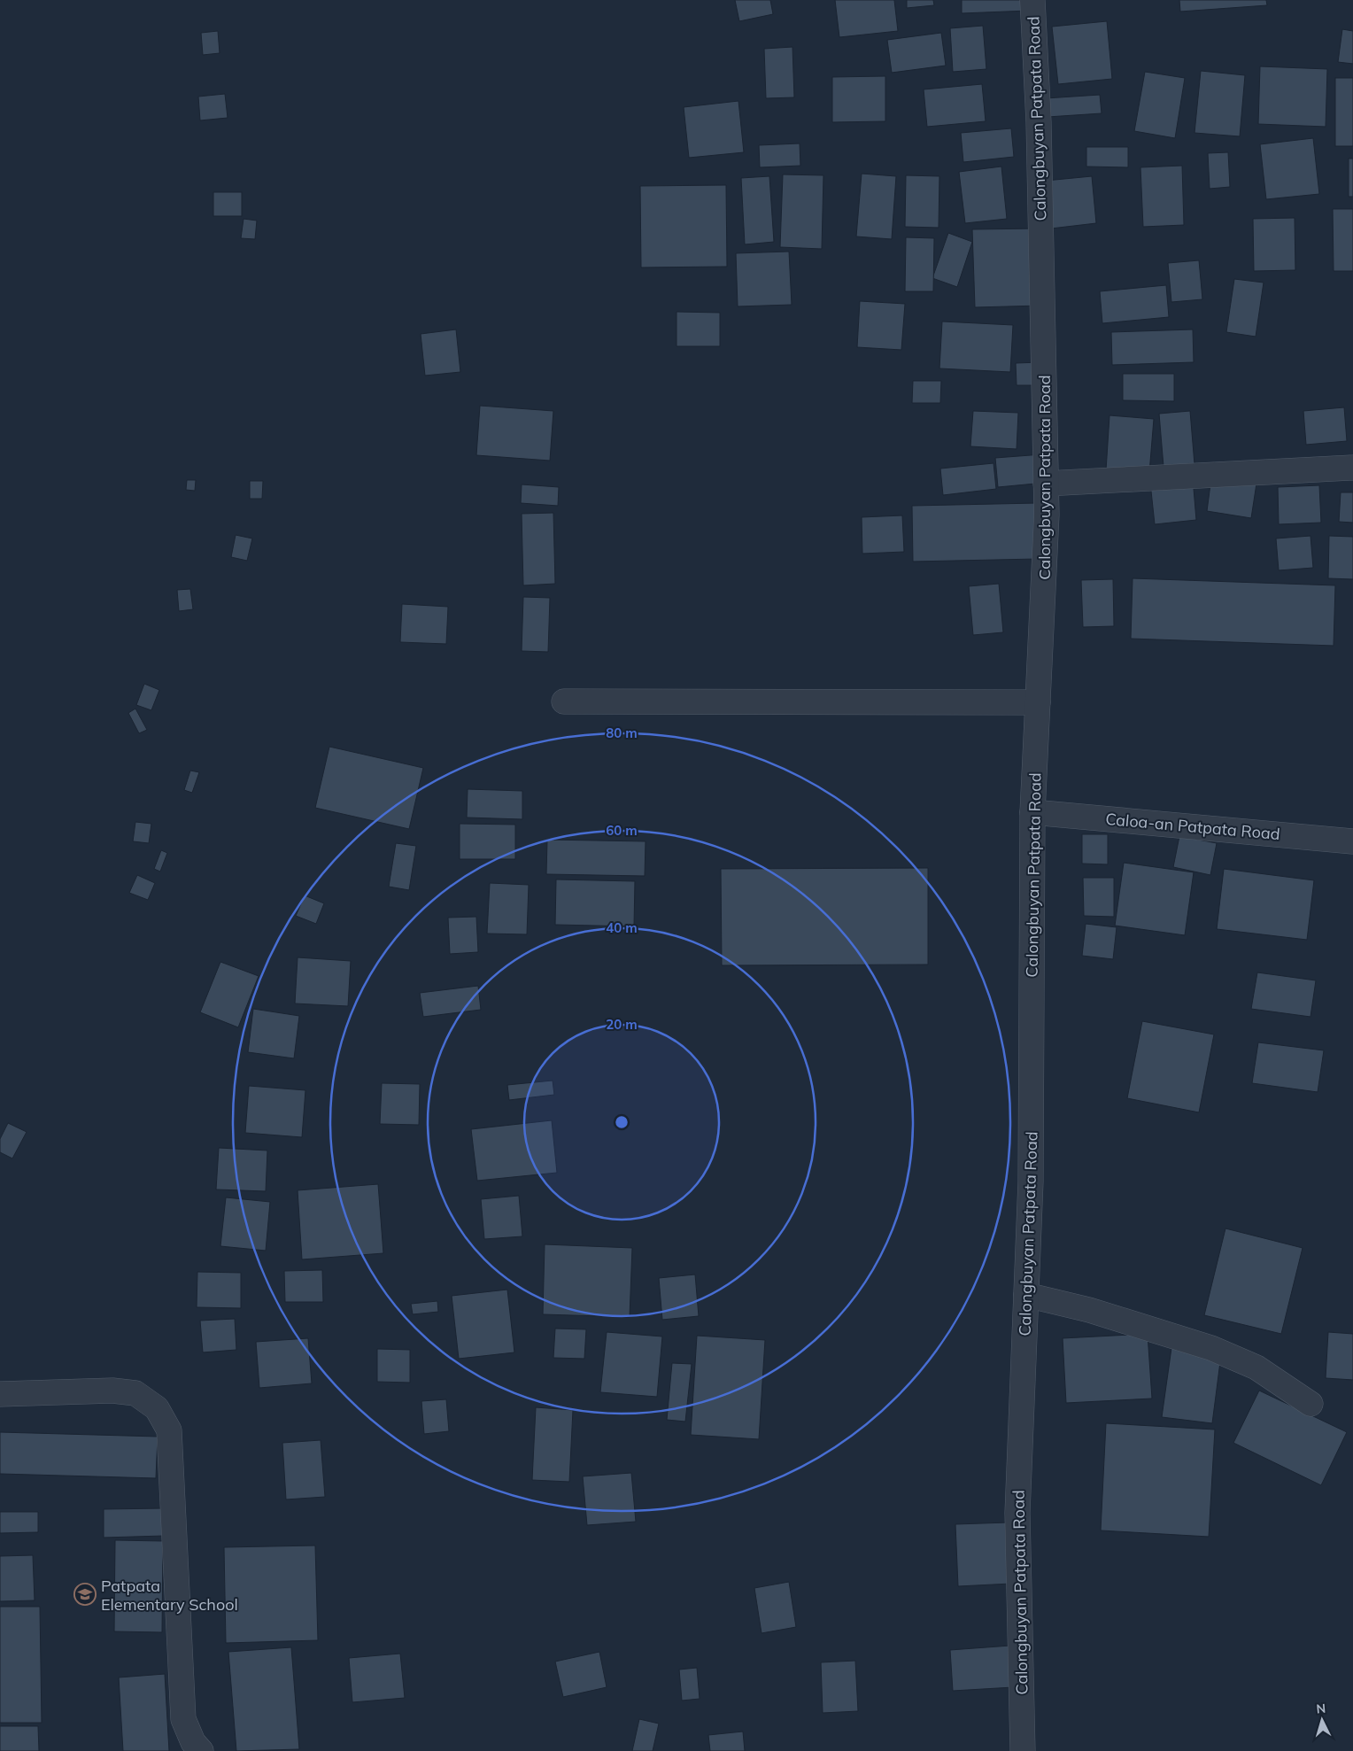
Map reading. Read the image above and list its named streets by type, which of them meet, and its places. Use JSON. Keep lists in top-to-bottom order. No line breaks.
{"streets":{"street":["Calongbuyan Patpata Road","Caloa-an Patpata Road"]},"crossings":[["Calongbuyan Patpata Road","Caloa-an Patpata Road"]],"places":{"school or university":["Patpata Elementary School"]},"north":"top","rings":["80 m","60 m","40 m","20 m"]}
